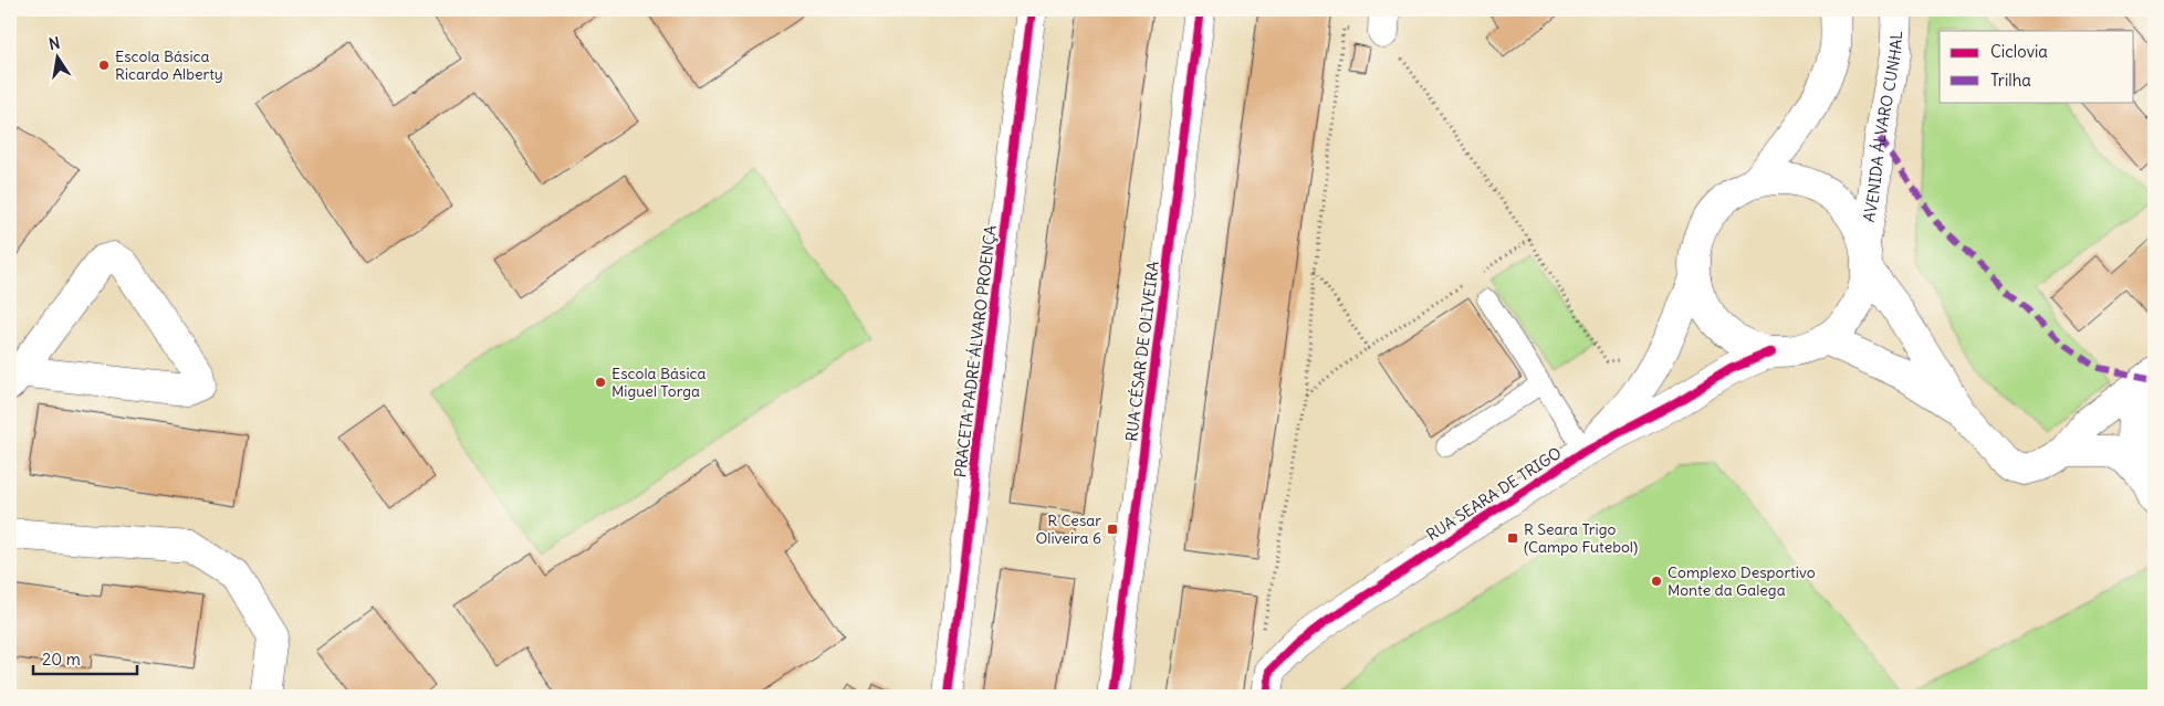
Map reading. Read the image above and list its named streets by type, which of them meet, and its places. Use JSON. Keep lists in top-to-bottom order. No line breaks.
{"streets":{"street":["AVENIDA ÁLVARO CUNHAL","PRACETA PADRE ÁLVARO PROENÇA","RUA CÉSAR DE OLIVEIRA","RUA SEARA DE TRIGO"]},"crossings":[["AVENIDA ÁLVARO CUNHAL","RUA SEARA DE TRIGO"]],"places":{"other":["Escola Básica Ricardo Alberty","Escola Básica Miguel Torga","Complexo Desportivo Monte da Galega"],"transit":["R Cesar Oliveira 6","R Seara Trigo (Campo Futebol)"]},"legend":["Ciclovia","Trilha"],"scale_bar":"20 m","north":"top"}
